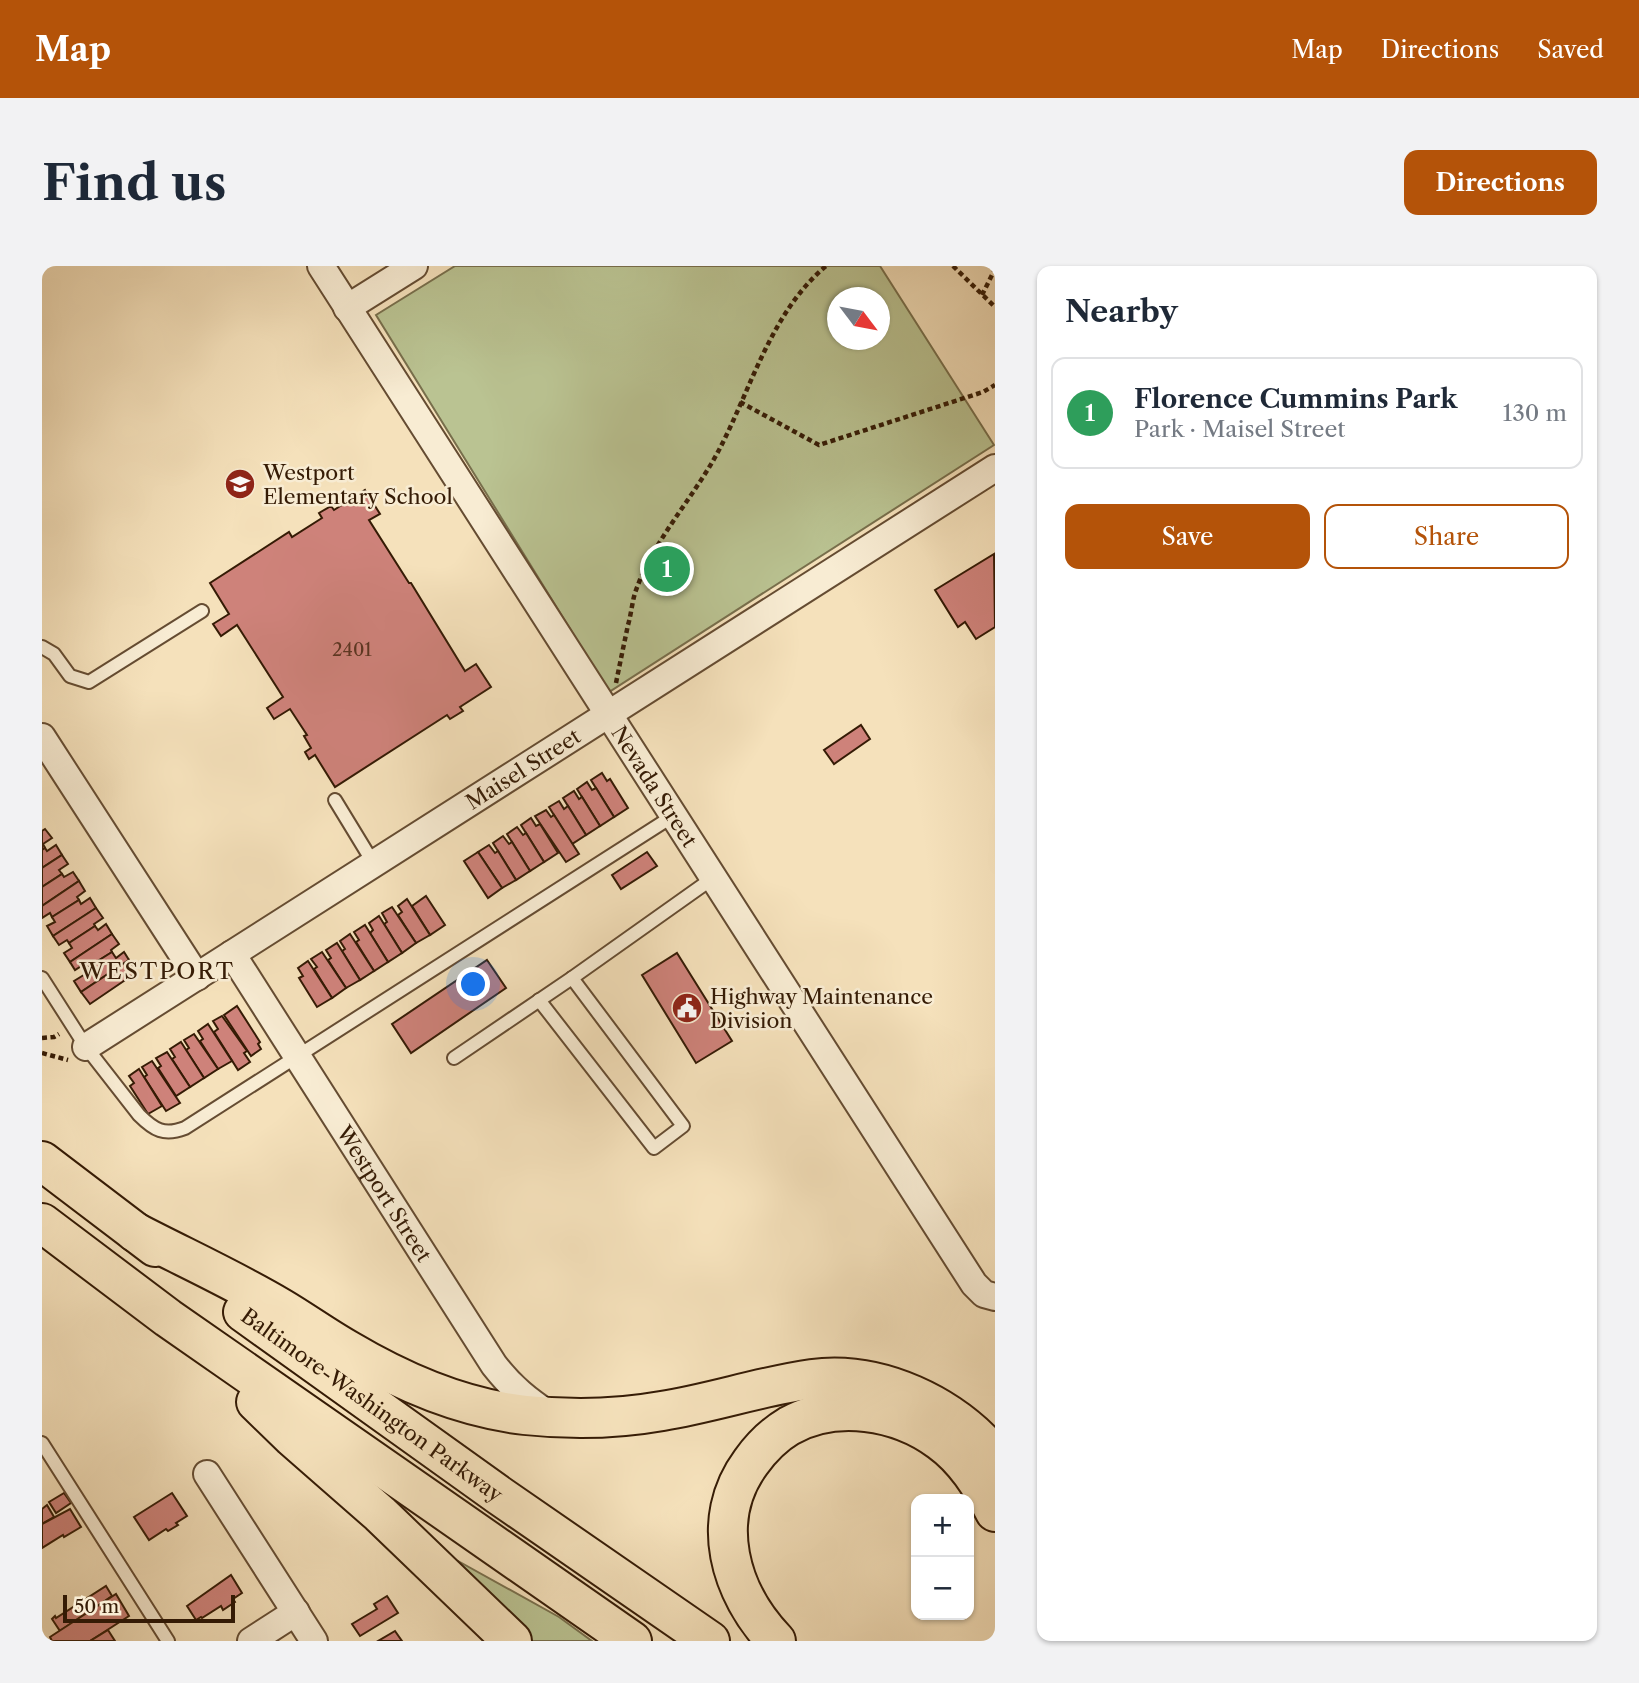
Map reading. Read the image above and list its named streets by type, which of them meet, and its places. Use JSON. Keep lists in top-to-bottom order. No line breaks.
{"streets":{"highway":["Baltimore-Washington Parkway"],"street":["Maisel Street","Nevada Street","Westport Street"]},"crossings":[["Maisel Street","Nevada Street"],["Maisel Street","Westport Street"]],"districts":["WESTPORT"],"places":{"school or university":["Westport Elementary School"],"public building":["Highway Maintenance Division"]},"house_numbers":["2401"],"scale_bar":"50 m","north":"bottom right","page":{"header":"Map","nav":["Map","Directions","Saved"],"buttons":["Directions",["Save","Share"]],"title":"Find us","heading":"Nearby","list":[{"mark":"1","name":"Florence Cummins Park","note":"Park · Maisel Street","value":"130 m"}],"pins":"1","map_buttons":["+","−"],"scale":"50 m"}}
